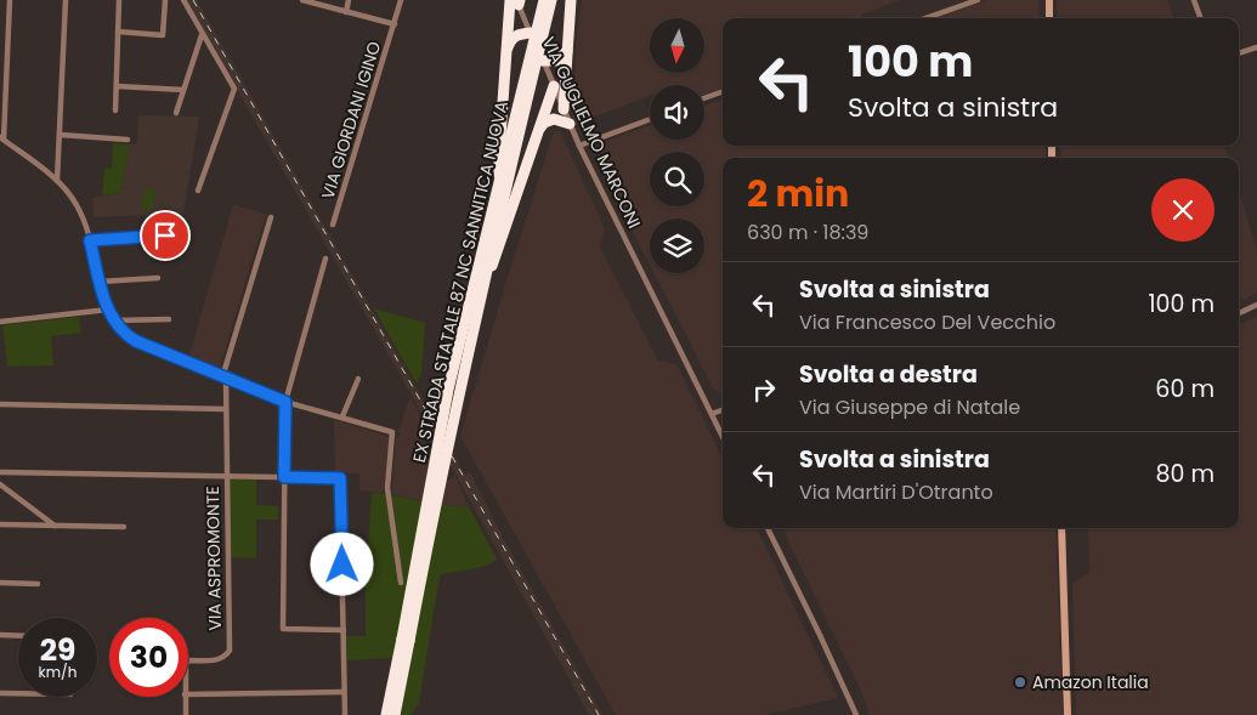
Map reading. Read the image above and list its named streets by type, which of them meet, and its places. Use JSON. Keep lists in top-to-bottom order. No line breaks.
{"streets":{"highway":["EX STRADA STATALE 87 NC SANNITICA NUOVA"],"street":["VIA GIORDANI IGINO","VIA GUGLIELMO MARCONI","VIA ASPROMONTE"]},"places":["Amazon Italia"],"north":"bottom","page":{"turn":["100 m","Svolta a sinistra"],"heading":["2 min","630 m · 18:39"],"list":[{"name":"Svolta a sinistra","note":"Via Francesco Del Vecchio","value":"100 m"},{"name":"Svolta a destra","note":"Via Giuseppe di Natale","value":"60 m"},{"name":"Svolta a sinistra","note":"Via Martiri D'Otranto","value":"80 m"}],"speed":"29 km/h","limit":"30"}}
